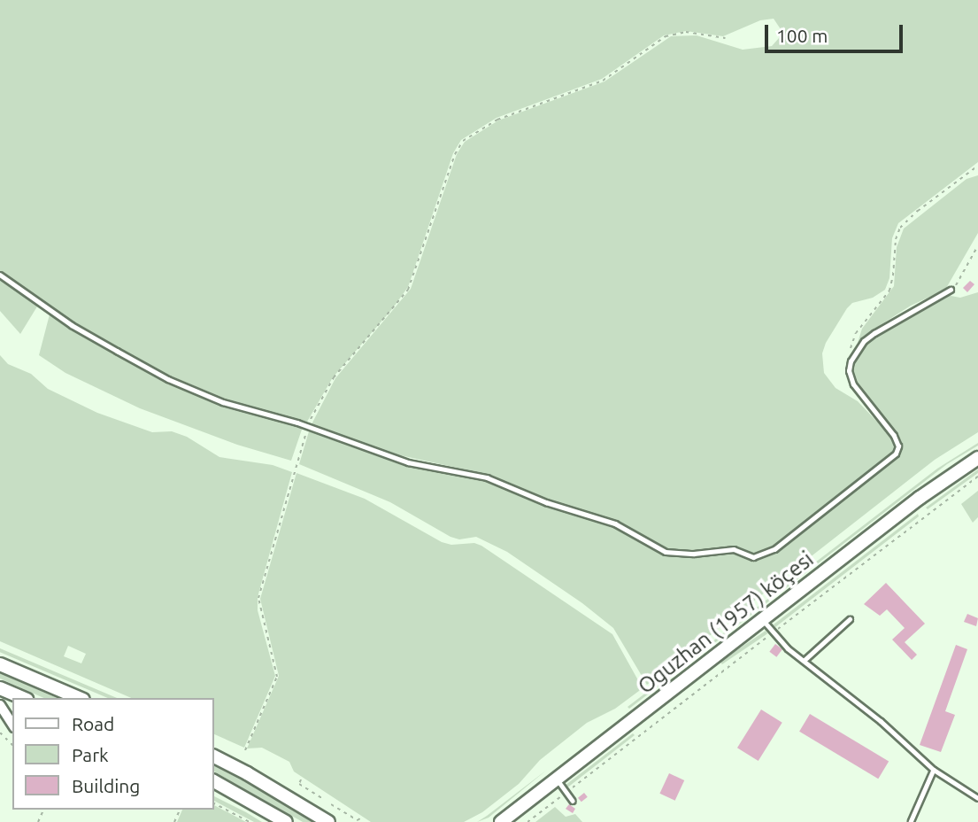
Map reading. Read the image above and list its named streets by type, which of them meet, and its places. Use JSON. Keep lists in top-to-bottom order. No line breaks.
{"streets":{"main road":["Oguzhan (1957) köçesi"]},"legend":["Road","Park","Building"],"scale_bar":"100 m"}
